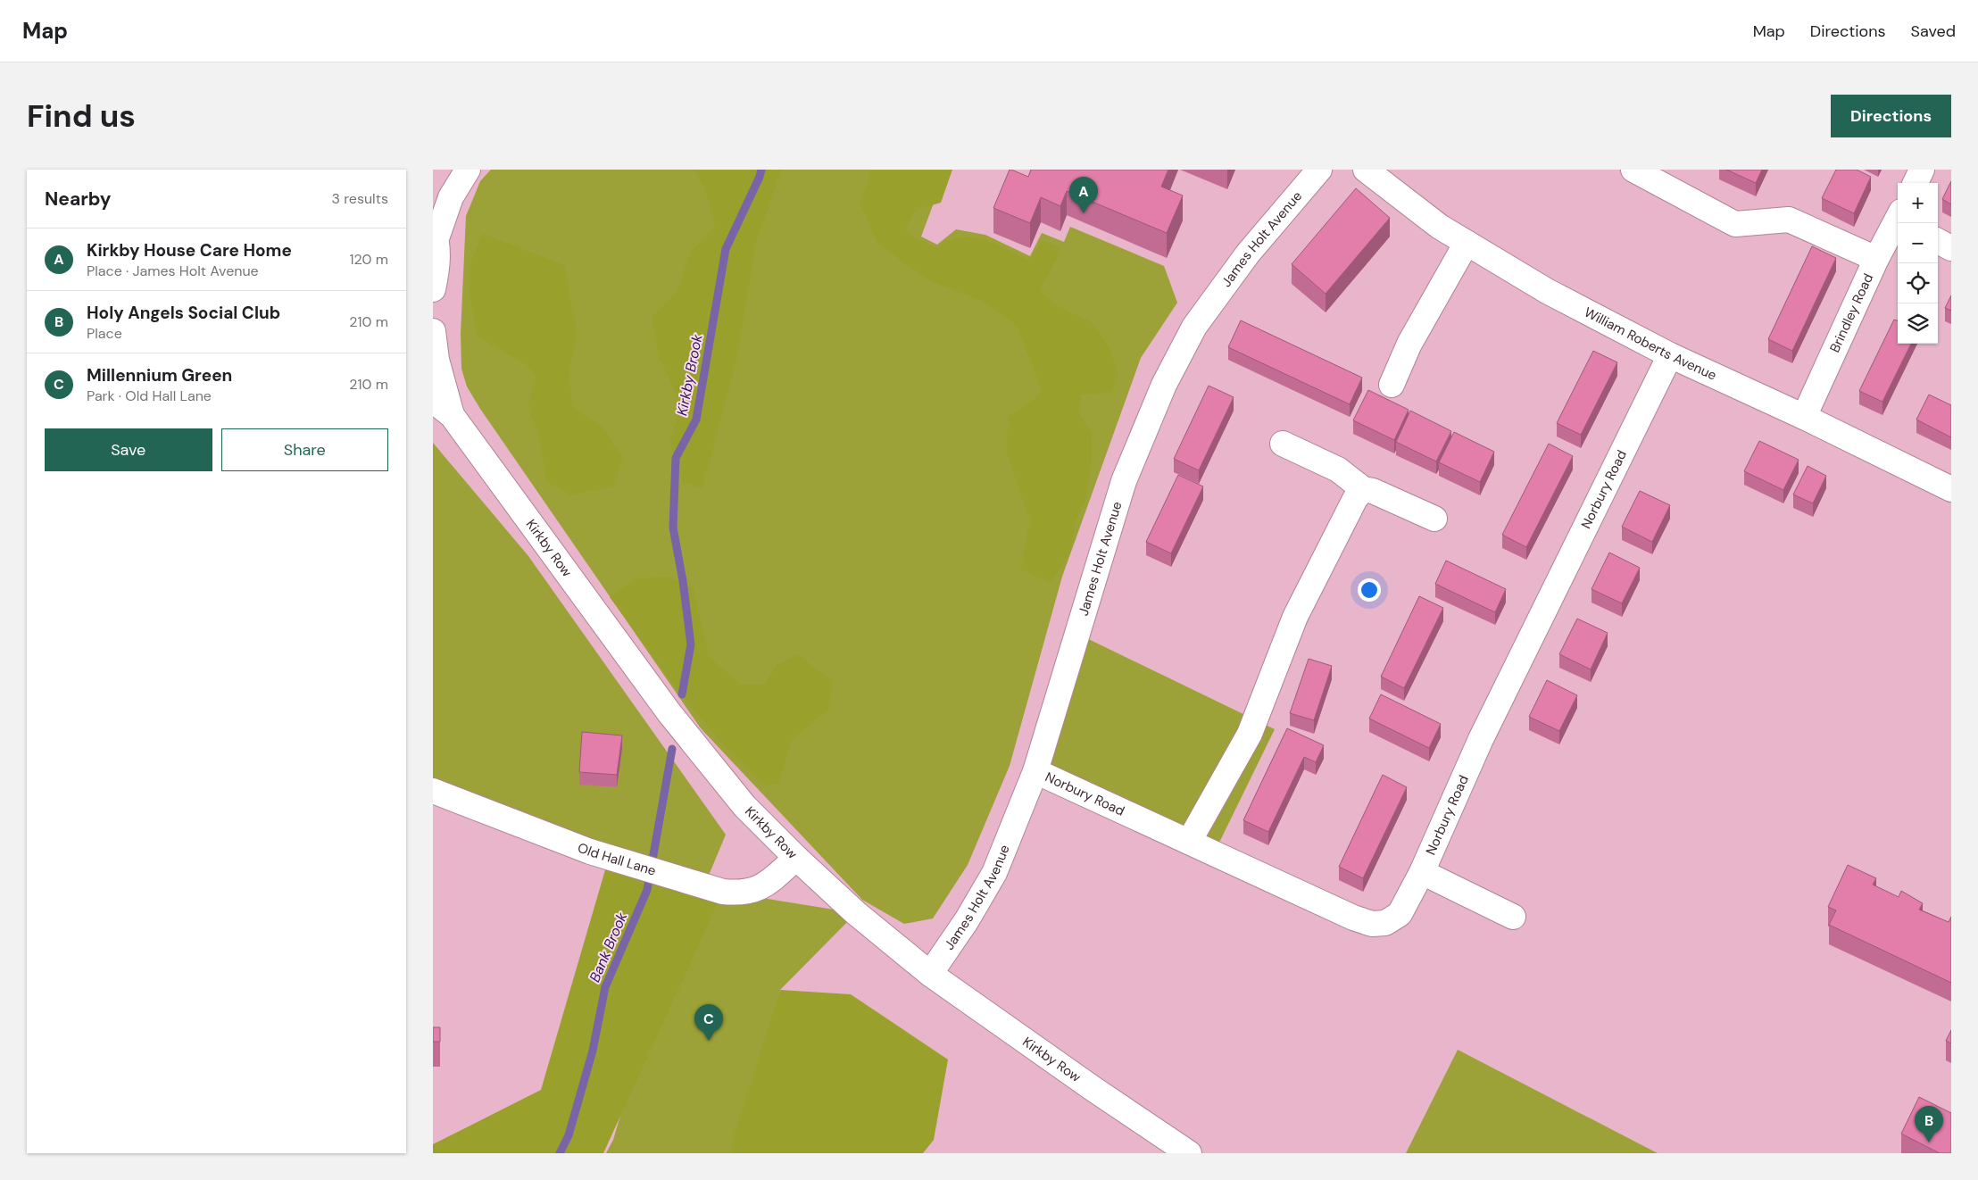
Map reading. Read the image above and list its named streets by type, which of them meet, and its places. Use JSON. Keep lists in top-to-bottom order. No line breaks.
{"streets":{"street":["James Holt Avenue","Brindley Road","William Roberts Avenue","Norbury Road","Kirkby Row","Old Hall Lane"]},"crossings":[["James Holt Avenue","Norbury Road"],["James Holt Avenue","Kirkby Row"],["Brindley Road","William Roberts Avenue"],["William Roberts Avenue","Norbury Road"],["Kirkby Row","Old Hall Lane"]],"water":["Kirkby Brook","Bank Brook"],"page":{"header":"Map","nav":["Map","Directions","Saved"],"buttons":["Directions",["Save","Share"]],"title":"Find us","heading":["Nearby","3 results"],"pins":["A","C","B"],"map_buttons":["+","−"],"list":[{"mark":"A","name":"Kirkby House Care Home","note":"Place · James Holt Avenue","value":"120 m"},{"mark":"B","name":"Holy Angels Social Club","note":"Place","value":"210 m"},{"mark":"C","name":"Millennium Green","note":"Park · Old Hall Lane","value":"210 m"}]}}
